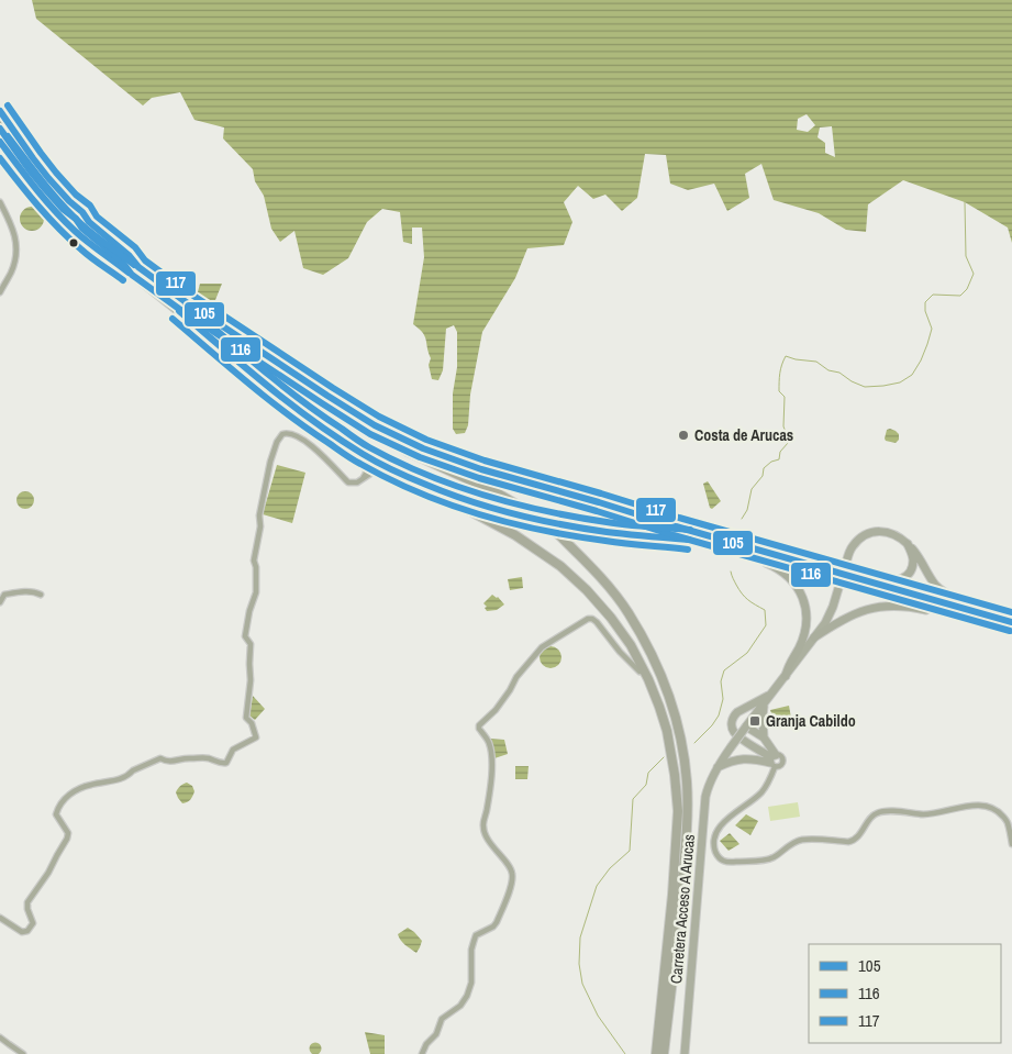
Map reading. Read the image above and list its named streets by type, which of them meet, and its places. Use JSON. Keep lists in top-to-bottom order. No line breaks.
{"streets":{"main road":["Carretera Acceso A Arucas"]},"places":{"other":["Costa de Arucas"],"transit":["Granja Cabildo"]},"lines":["transit line 117","transit line 105","transit line 116"],"legend":["105","116","117"]}
